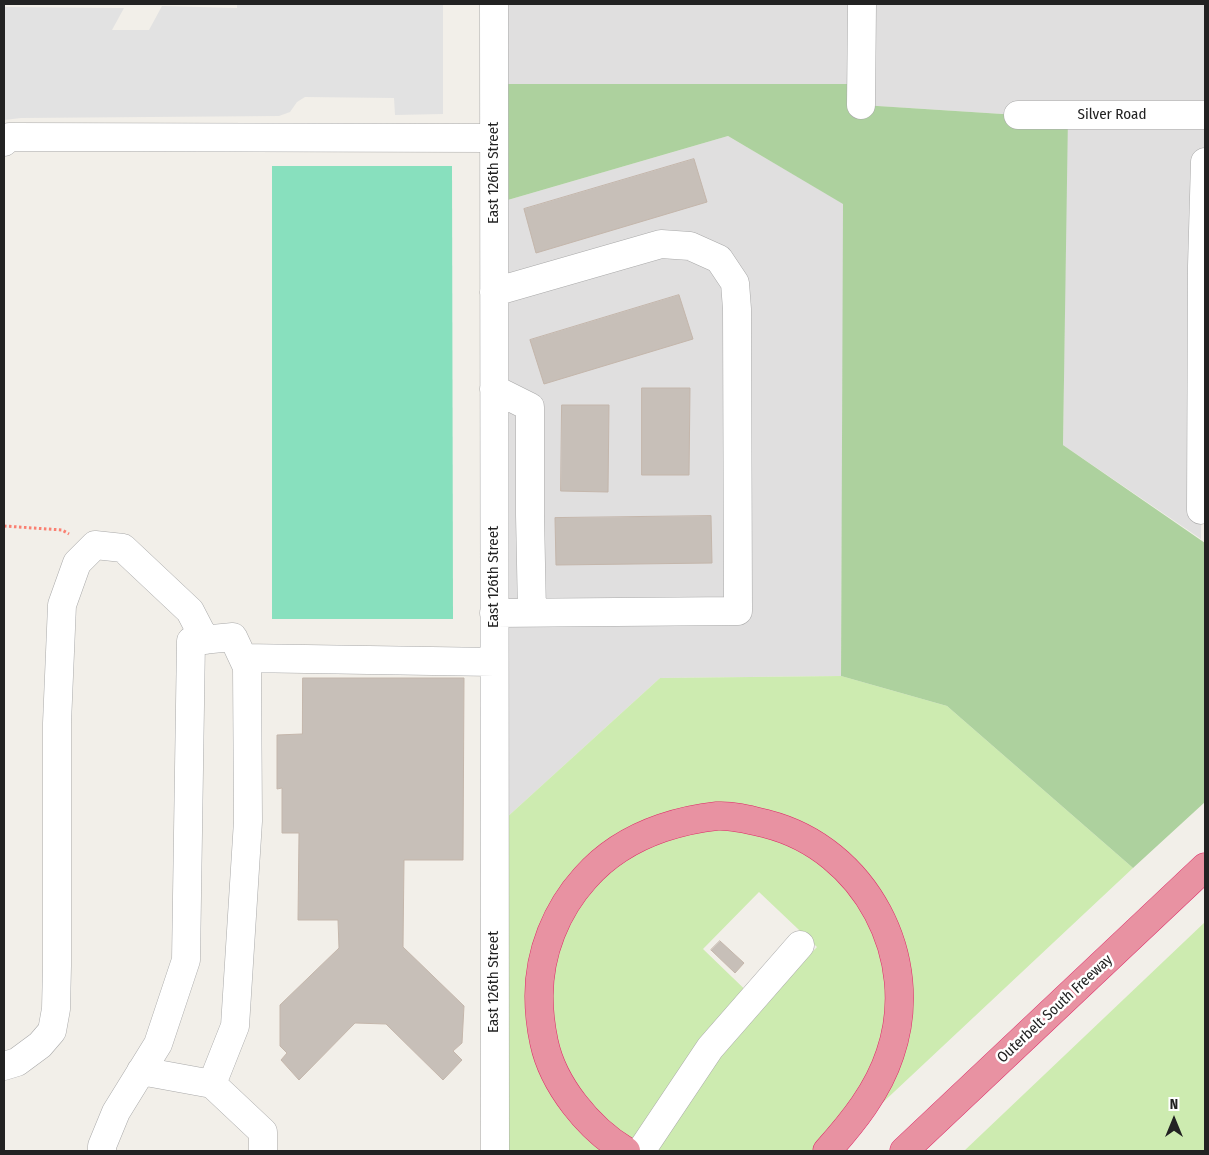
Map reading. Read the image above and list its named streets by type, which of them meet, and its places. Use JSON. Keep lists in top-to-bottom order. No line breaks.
{"streets":{"highway":["Outerbelt South Freeway"],"street":["Silver Road","East 126th Street"]},"north":"top"}
